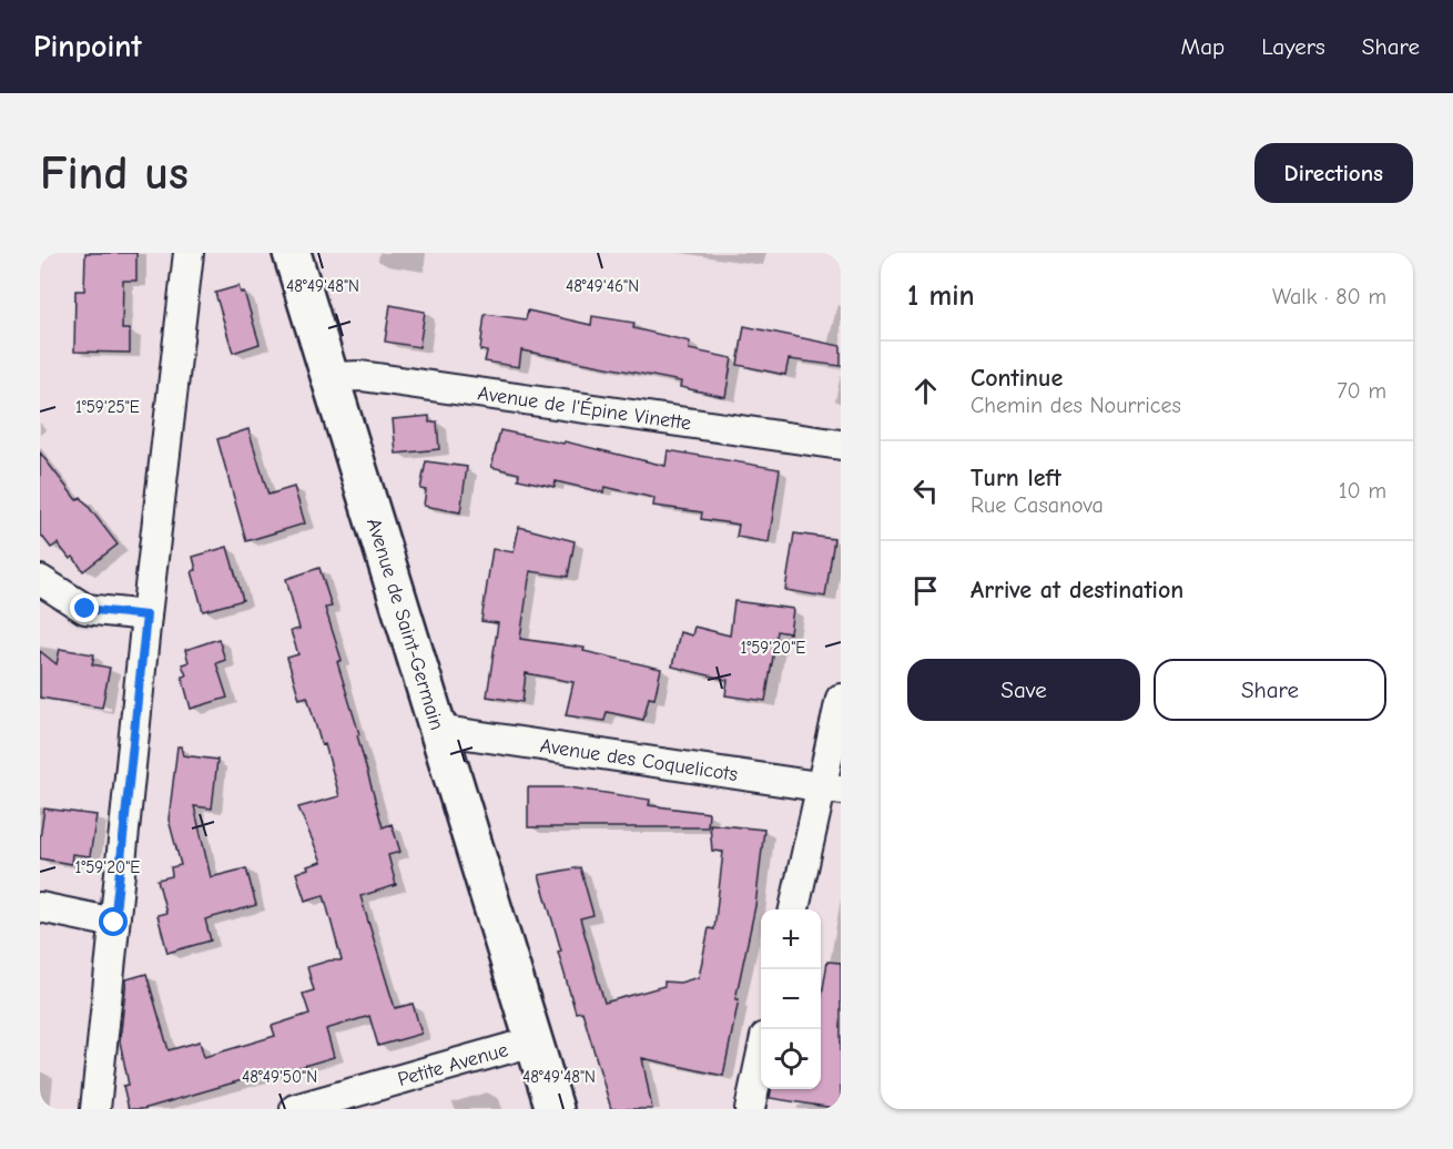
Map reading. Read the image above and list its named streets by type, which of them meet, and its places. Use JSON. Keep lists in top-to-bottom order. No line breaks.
{"streets":{"street":["Avenue de l'Épine Vinette","Avenue de Saint-Germain","Avenue des Coquelicots","Petite Avenue"]},"crossings":[["Avenue de l'Épine Vinette","Avenue de Saint-Germain"],["Avenue de Saint-Germain","Avenue des Coquelicots"],["Avenue de Saint-Germain","Petite Avenue"]],"page":{"header":"Pinpoint","nav":["Map","Layers","Share"],"buttons":["Directions",["Save","Share"]],"title":"Find us","heading":["1 min","Walk · 80 m"],"list":[["Continue","Chemin des Nourrices","70 m"],["Turn left","Rue Casanova","10 m"],"Arrive at destination"],"map_buttons":["+","−"]},"coordinates":["48°49'48\"N","48°49'46\"N","1°59'25\"E","1°59'20\"E","48°49'50\"N"]}
